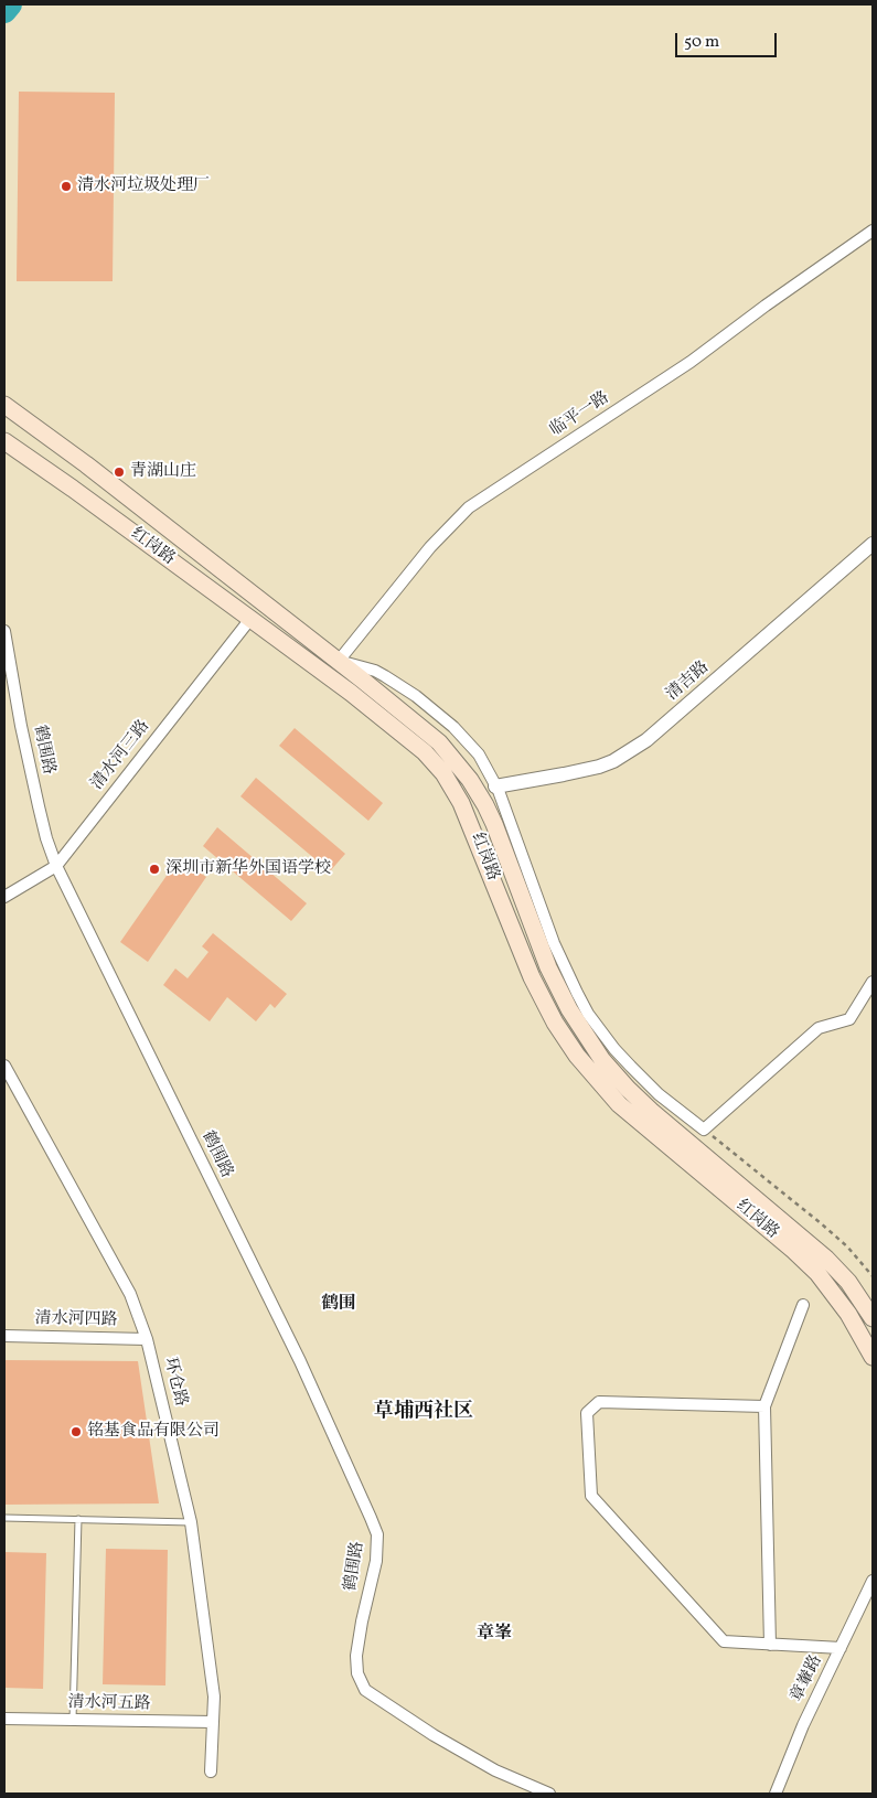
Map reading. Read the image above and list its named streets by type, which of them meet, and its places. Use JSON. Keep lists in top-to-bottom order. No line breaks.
{"streets":{"main road":["红岗路"],"street":["临平一路","清吉路","鹤围路","清水河三路","清水河四路","环仓路","章輋路","清水河五路"]},"crossings":[["临平一路","红岗路"],["红岗路","清水河三路"],["鹤围路","清水河三路"],["清水河四路","环仓路"],["环仓路","清水河五路"]],"districts":["鹤围","草埔西社区","章峯"],"places":["清水河垃圾处理厂","青湖山庄","深圳市新华外国语学校","铭基食品有限公司"],"scale_bar":"50 m"}
